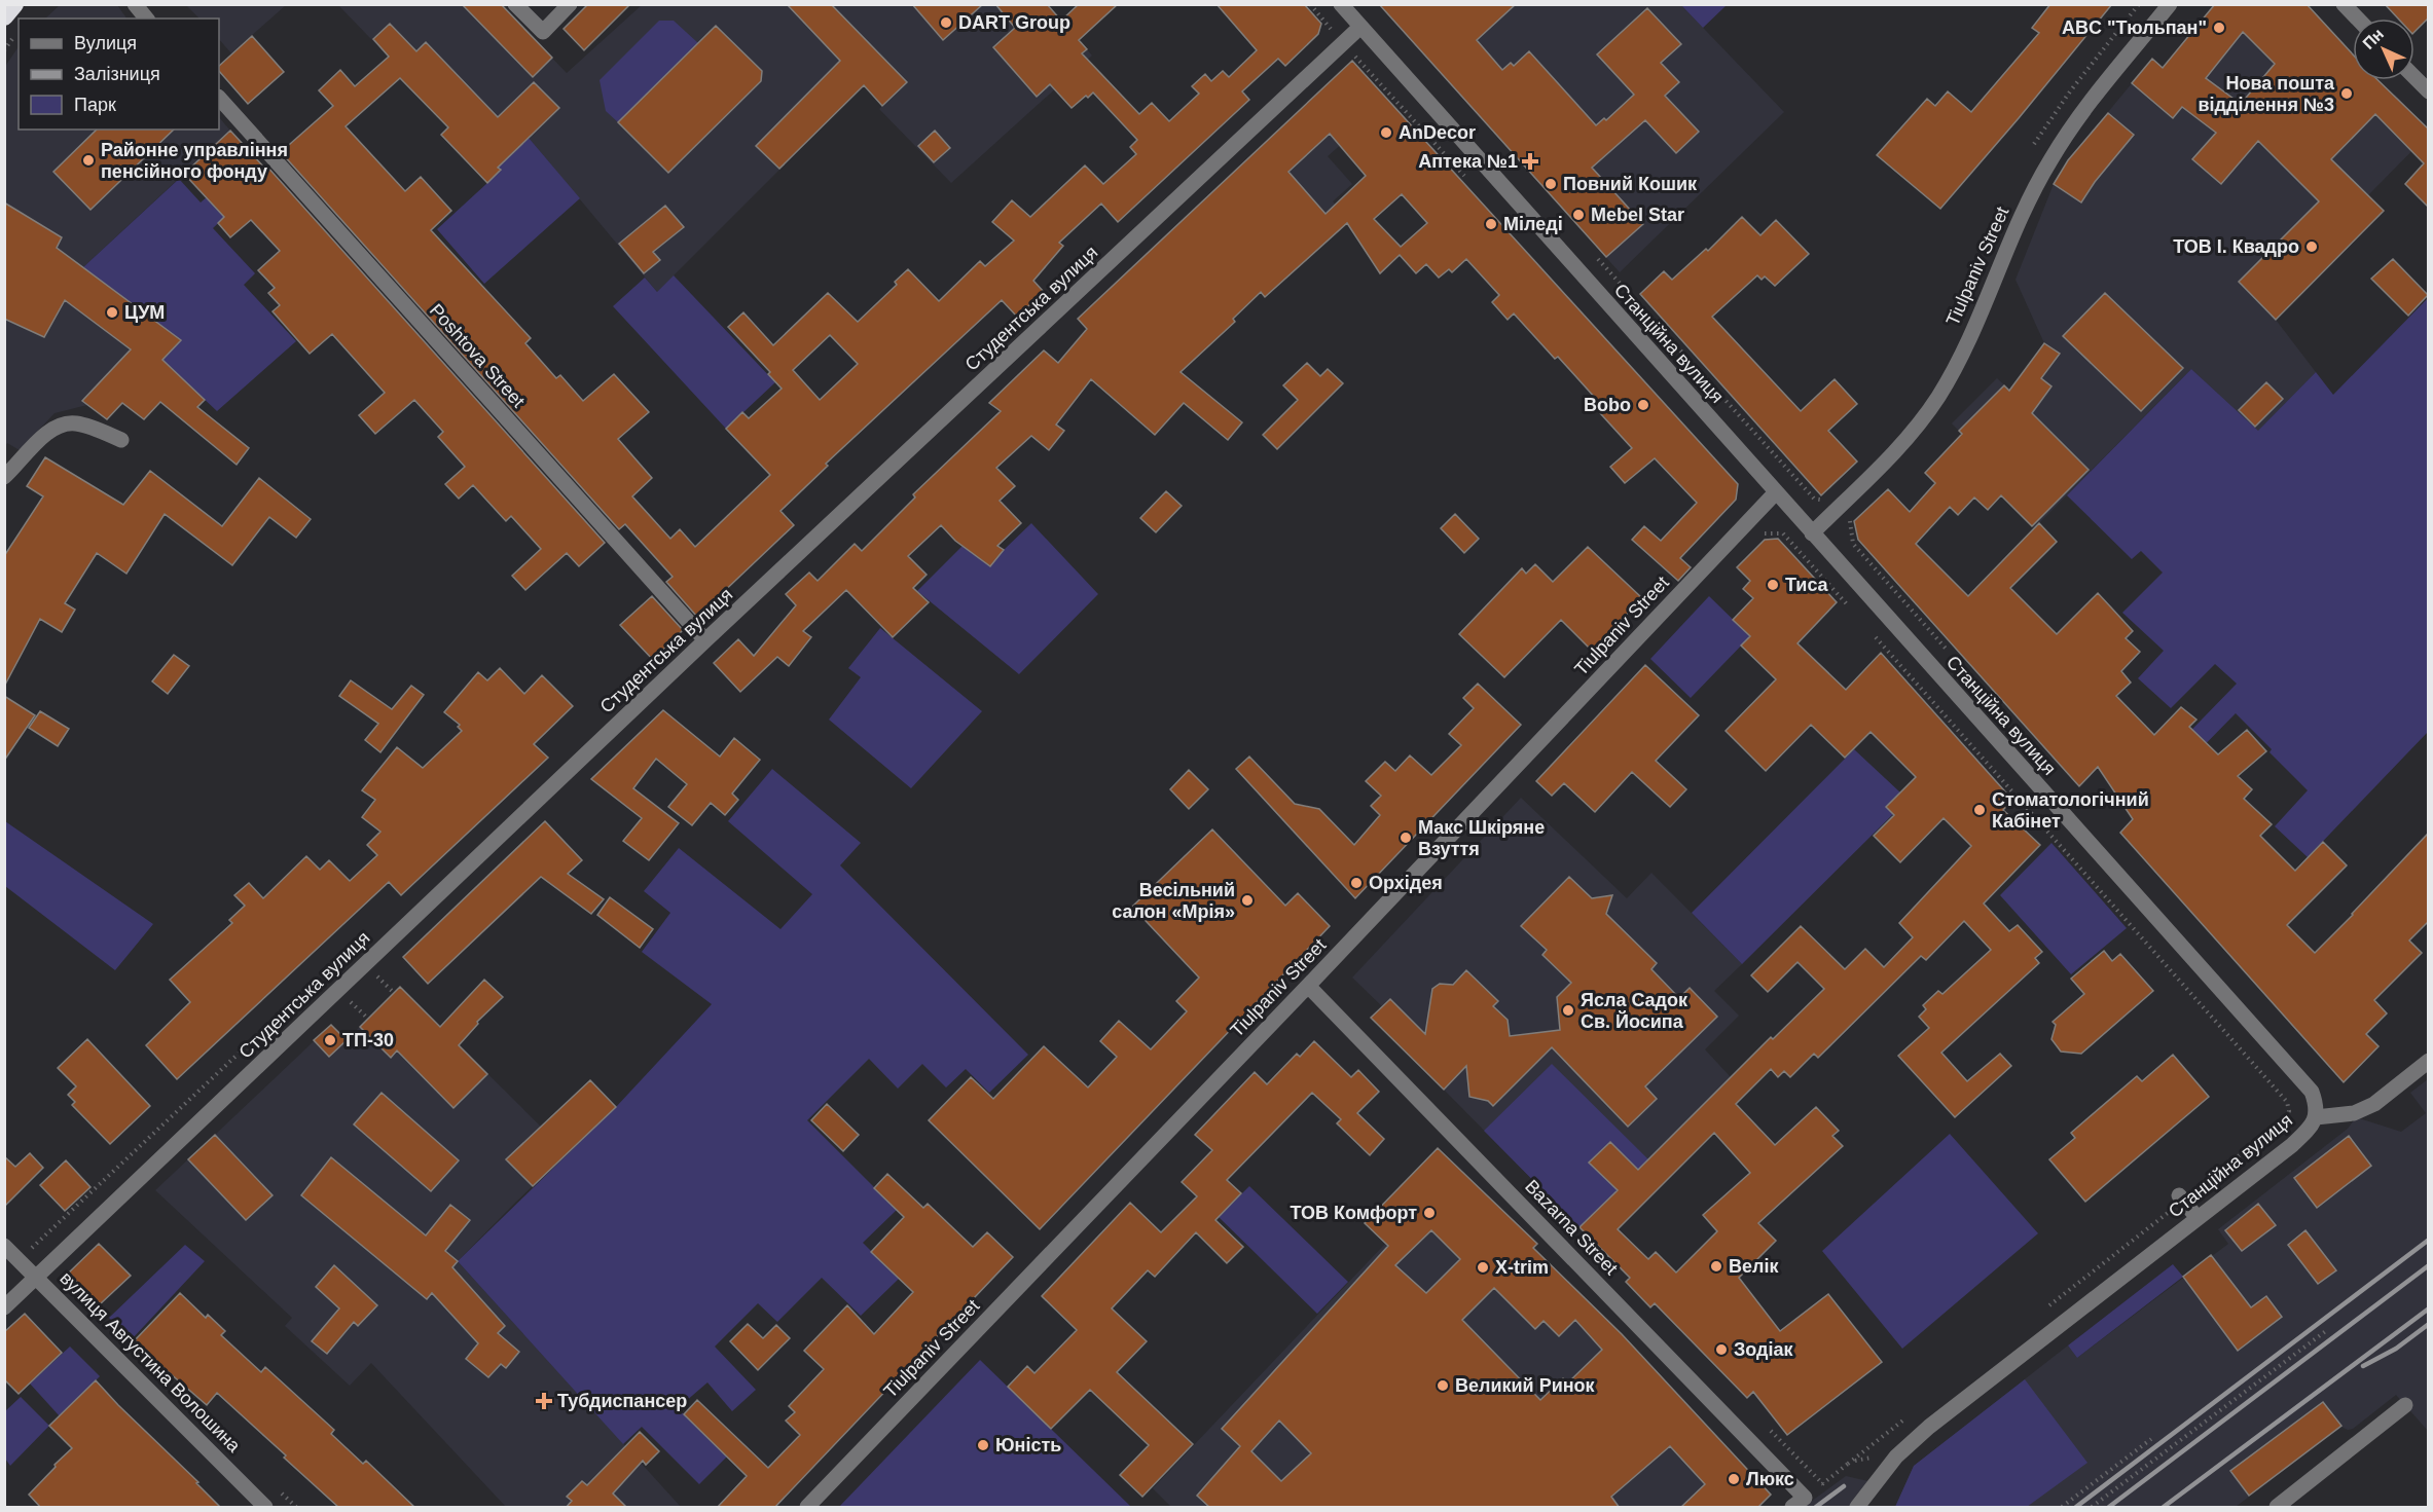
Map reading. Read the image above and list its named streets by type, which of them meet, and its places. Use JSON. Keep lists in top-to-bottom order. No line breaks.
{"streets":{"street":["Tiulpaniv Street","Студентська вулиця","Станційна вулиця","Poshtova Street","Bazarna Street","вулиця Августина Волошина"]},"crossings":[["Tiulpaniv Street","Станційна вулиця"],["Tiulpaniv Street","Bazarna Street"],["Студентська вулиця","Станційна вулиця"],["Студентська вулиця","Poshtova Street"],["Студентська вулиця","вулиця Августина Волошина"]],"places":{"other":["DART Group","ABC \"Тюльпан\"","Нова пошта відділення №3","AnDecor","Районне управління пенсійного фонду","Повний Кошик","Mebel Star","Міледі","ТОВ І. Квадро","ЦУМ","Bobo","Тиса","Стоматологічний Кабінет","Макс Шкіряне Взуття","Орхідея","Весільний салон «Мрія»","Ясла Садок Св. Йосипа","ТП-30","ТОВ Комфорт","Велік","X-trim","Зодіак","Великий Ринок","Юність","Люкс"],"health":["Аптека №1","Тубдиспансер"]},"legend":["Вулиця","Залізниця","Парк"],"north":"top left"}
